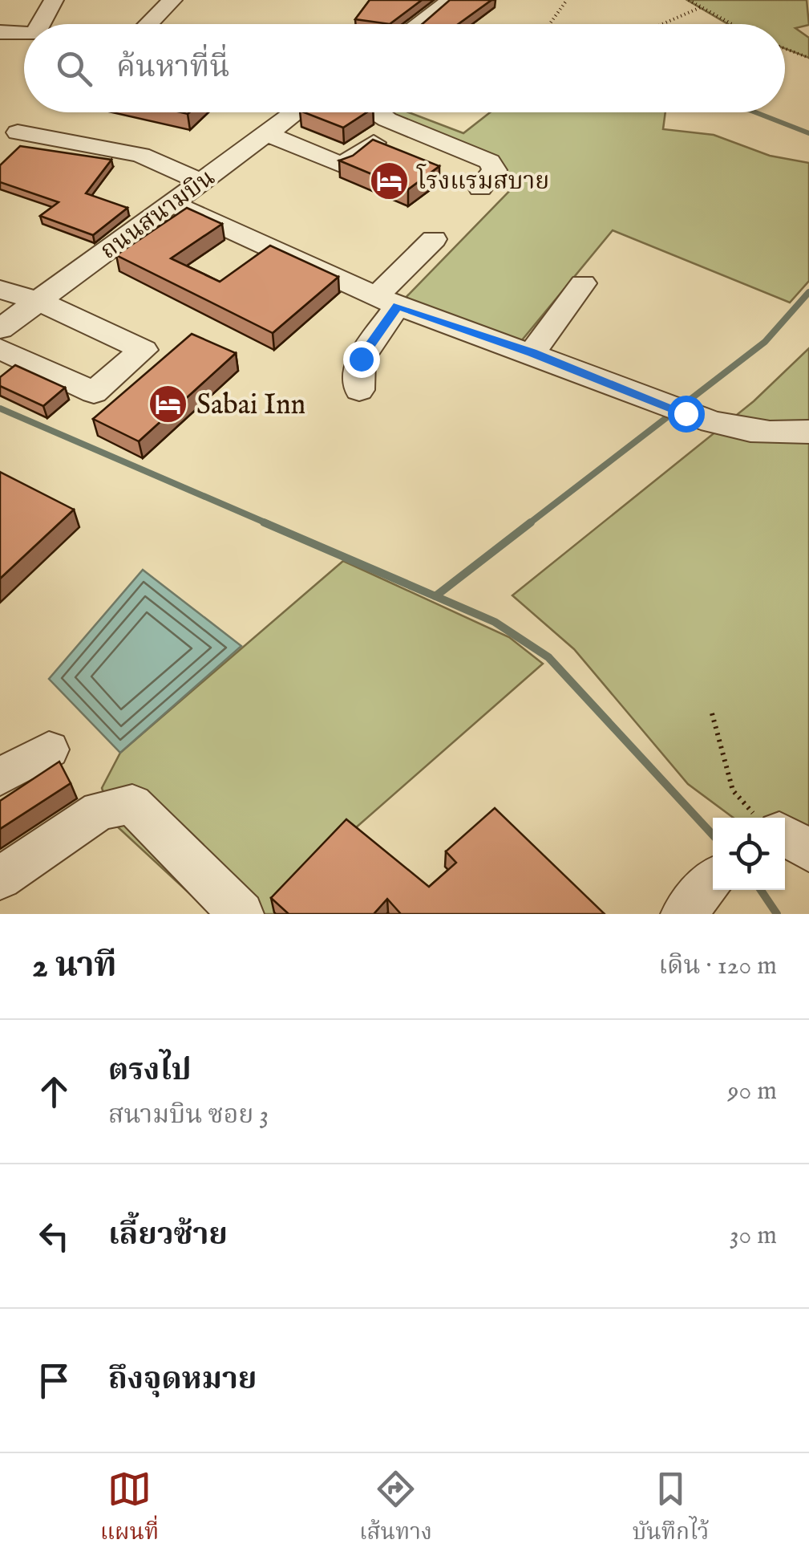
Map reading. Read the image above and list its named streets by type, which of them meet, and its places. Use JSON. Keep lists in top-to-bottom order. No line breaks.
{"streets":{"street":["ถนนสนามบิน"]},"places":{"hotel":["โรงแรมสบาย","Sabai Inn"]},"page":{"search":"ค้นหาที่นี่","heading":["2 นาที","เดิน · 120 m"],"list":[["ตรงไป","สนามบิน ซอย 3","90 m"],["เลี้ยวซ้าย","30 m"],"ถึงจุดหมาย"],"nav":["แผนที่","เส้นทาง","บันทึกไว้"]}}
